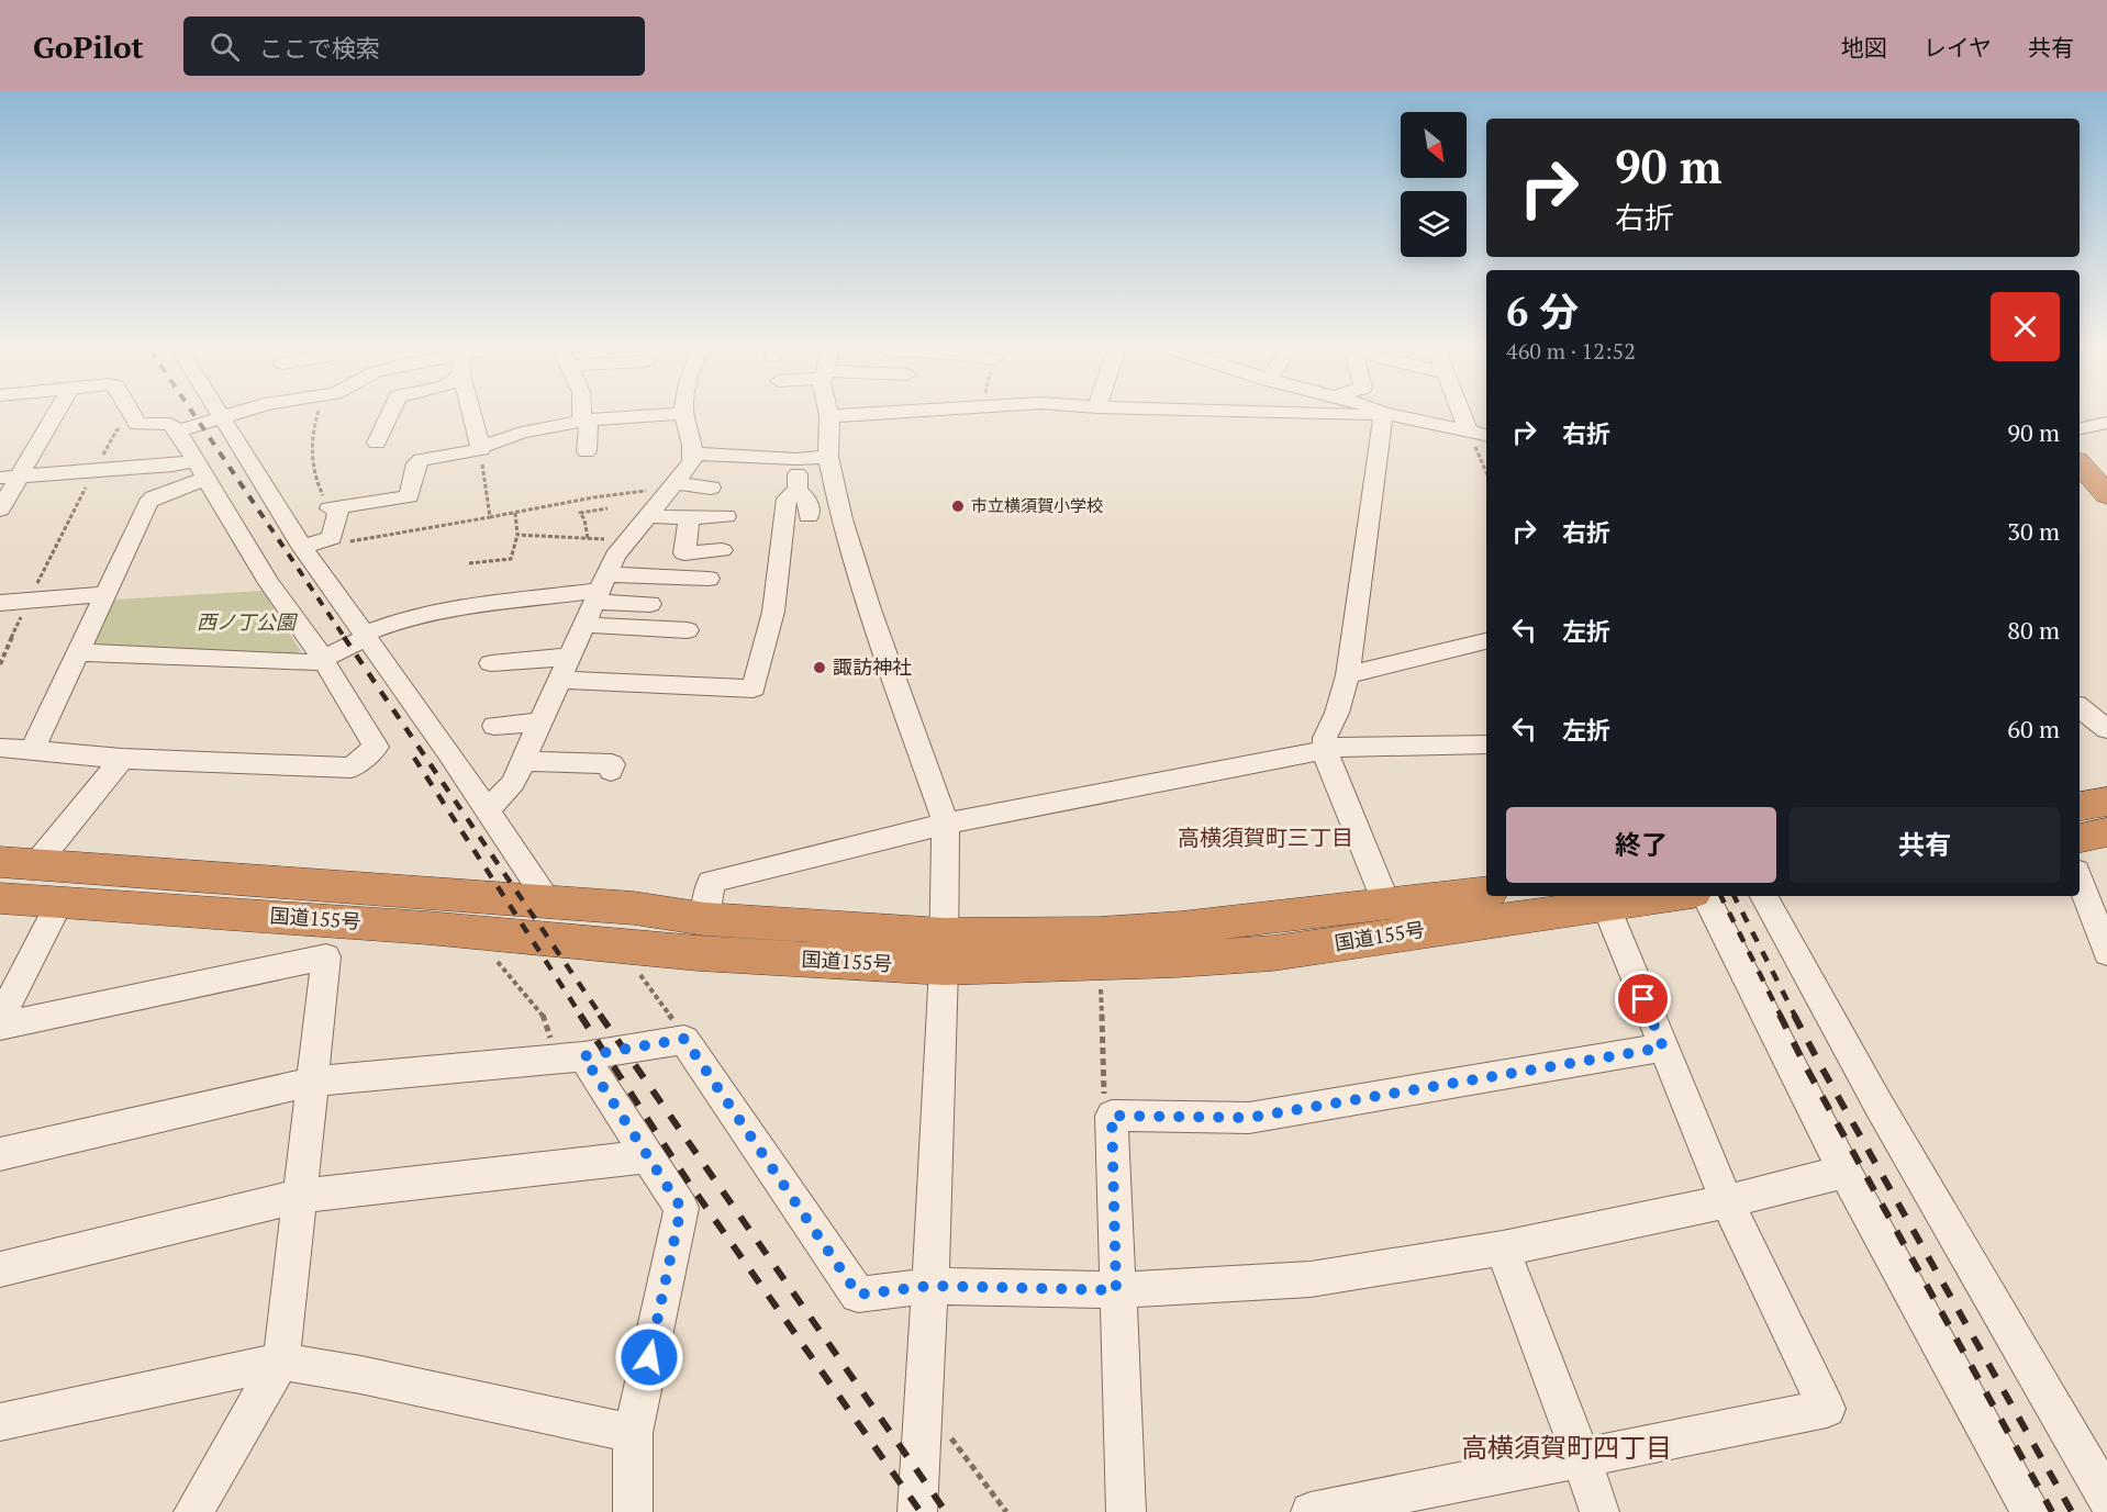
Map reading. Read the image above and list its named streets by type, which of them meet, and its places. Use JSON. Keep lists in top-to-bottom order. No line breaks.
{"streets":{"highway":["国道155号"]},"districts":["高横須賀町三丁目","高横須賀町四丁目"],"parks":["西ノ丁公園"],"places":["市立横須賀小学校","諏訪神社"],"north":"bottom right","page":{"header":"GoPilot","search":"ここで検索","nav":["地図","レイヤ","共有"],"turn":["90 m","右折"],"heading":["6 分","460 m · 12:52"],"list":[{"name":"右折","value":"90 m"},{"name":"右折","value":"30 m"},{"name":"左折","value":"80 m"},{"name":"左折","value":"60 m"}],"buttons":["終了","共有"]}}
